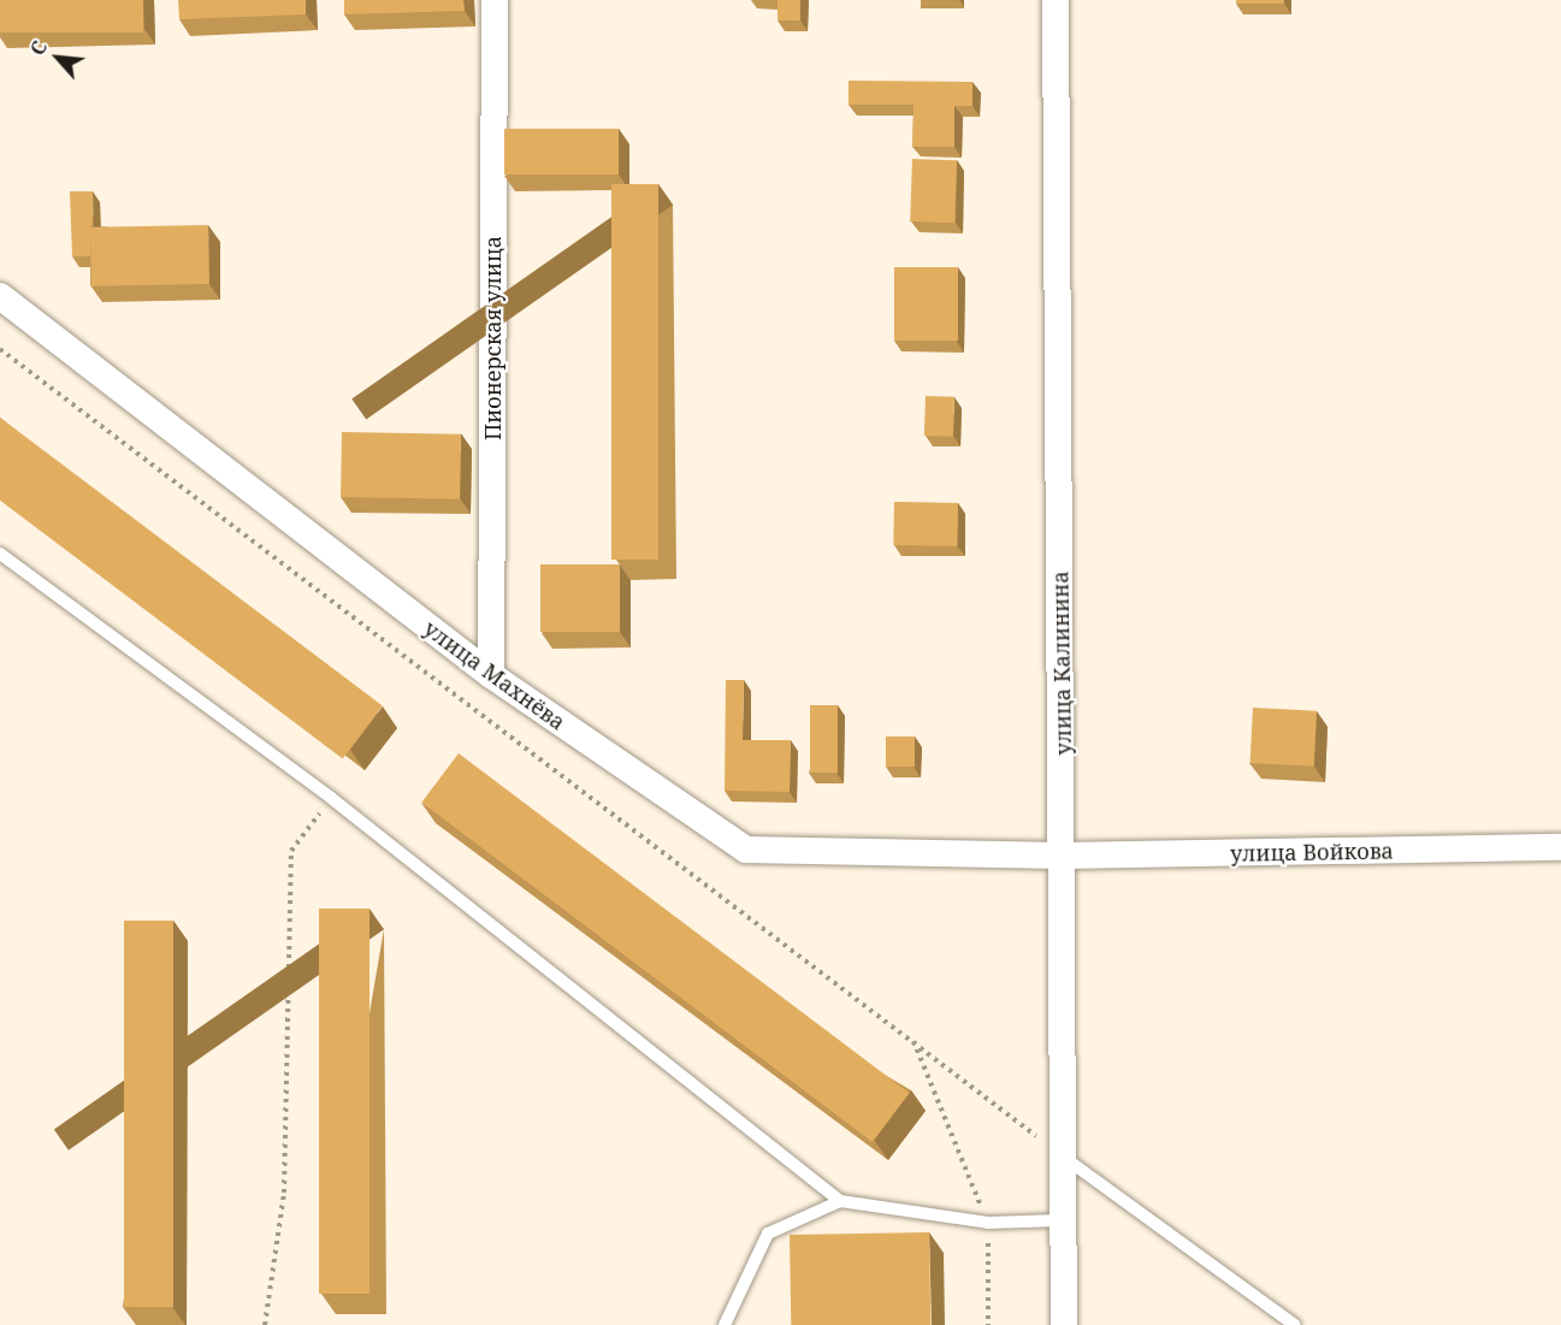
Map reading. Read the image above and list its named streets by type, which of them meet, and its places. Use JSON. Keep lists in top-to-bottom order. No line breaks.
{"streets":{"street":["Пионерская улица","улица Калинина","улица Махнёва","улица Войкова"]},"crossings":[["Пионерская улица","улица Махнёва"],["улица Калинина","улица Махнёва"],["улица Калинина","улица Войкова"],["улица Махнёва","улица Войкова"]],"north":"top left"}
